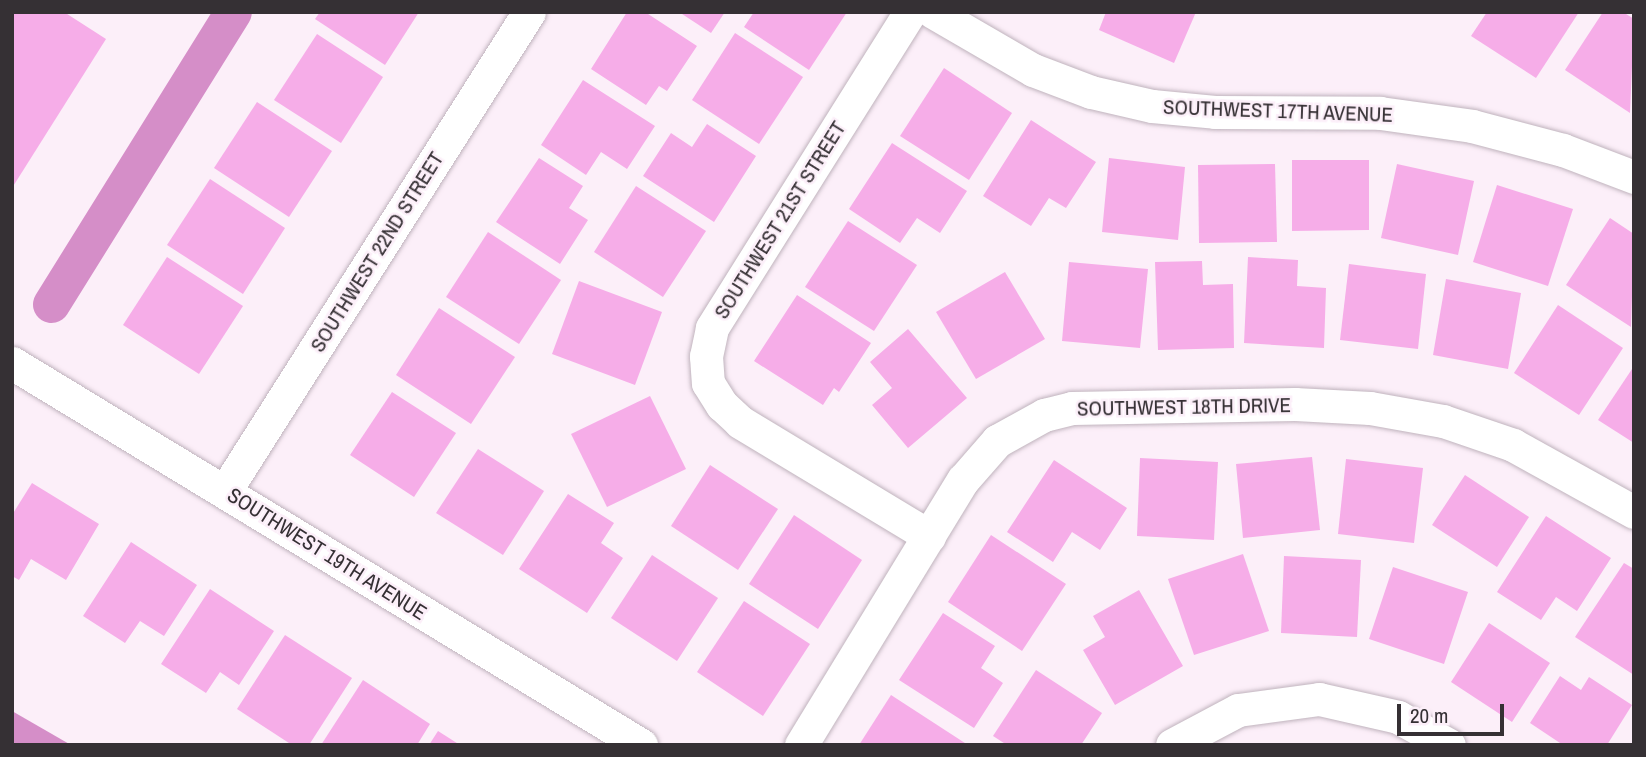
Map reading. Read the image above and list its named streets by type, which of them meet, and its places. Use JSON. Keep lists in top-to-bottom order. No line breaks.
{"streets":{"street":["SOUTHWEST 17TH AVENUE","SOUTHWEST 21ST STREET","SOUTHWEST 22ND STREET","SOUTHWEST 18TH DRIVE","SOUTHWEST 19TH AVENUE"]},"crossings":[["SOUTHWEST 21ST STREET","SOUTHWEST 18TH DRIVE"],["SOUTHWEST 22ND STREET","SOUTHWEST 19TH AVENUE"]],"scale_bar":"20 m"}
